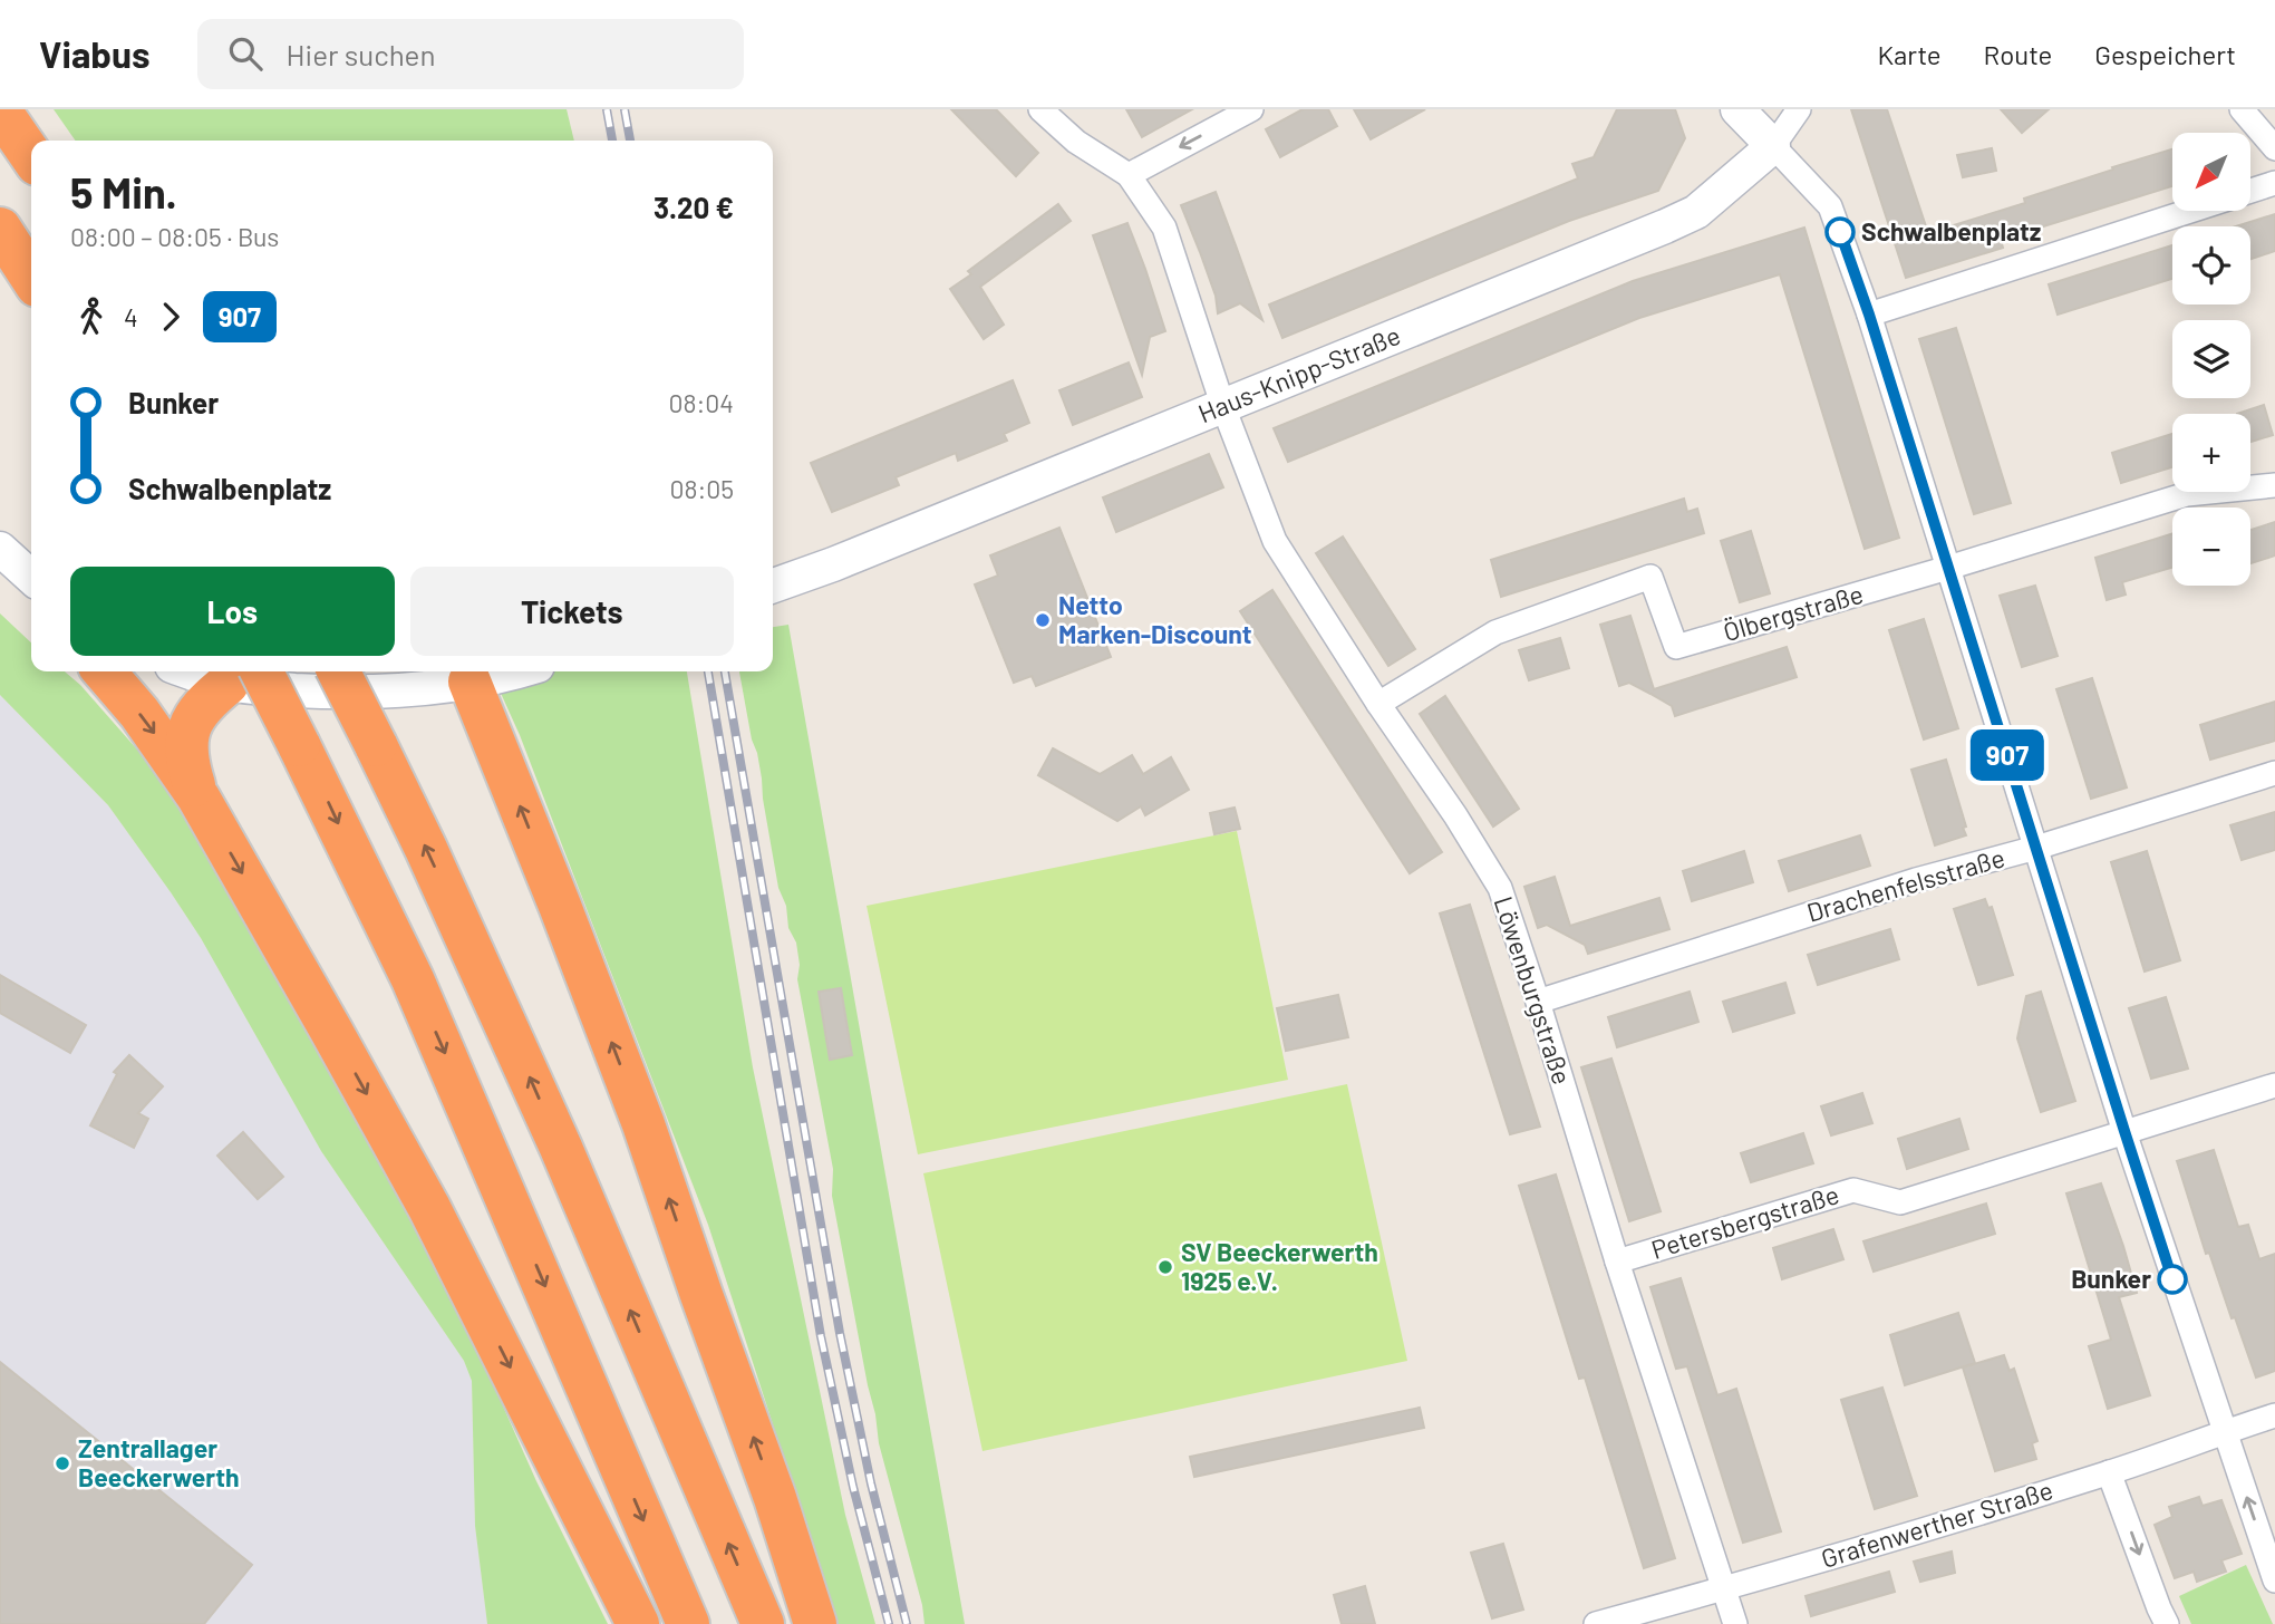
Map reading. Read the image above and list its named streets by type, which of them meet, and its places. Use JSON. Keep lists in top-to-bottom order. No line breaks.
{"streets":{"street":["Haus-Knipp-Straße","Ölbergstraße","Drachenfelsstraße","Löwenburgstraße","Petersbergstraße","Grafenwerther Straße"]},"crossings":[["Haus-Knipp-Straße","Löwenburgstraße"],["Ölbergstraße","Löwenburgstraße"],["Drachenfelsstraße","Löwenburgstraße"],["Löwenburgstraße","Petersbergstraße"],["Löwenburgstraße","Grafenwerther Straße"]],"places":["Schwalbenplatz","Netto Marken-Discount","SV Beeckerwerth 1925 e.V.","Bunker","Zentrallager Beeckerwerth"],"lines":["bus line 907"],"north":"bottom left","page":{"header":"Viabus","search":"Hier suchen","nav":["Karte","Route","Gespeichert"],"on_map":"907","map_buttons":["+","−"],"heading":["5 Min.","08:00 – 08:05 · Bus","3.20 €"],"legs":["4","907"],"list":[{"name":"Bunker","value":"08:04"},{"name":"Schwalbenplatz","value":"08:05"}],"buttons":["Los","Tickets"]}}
